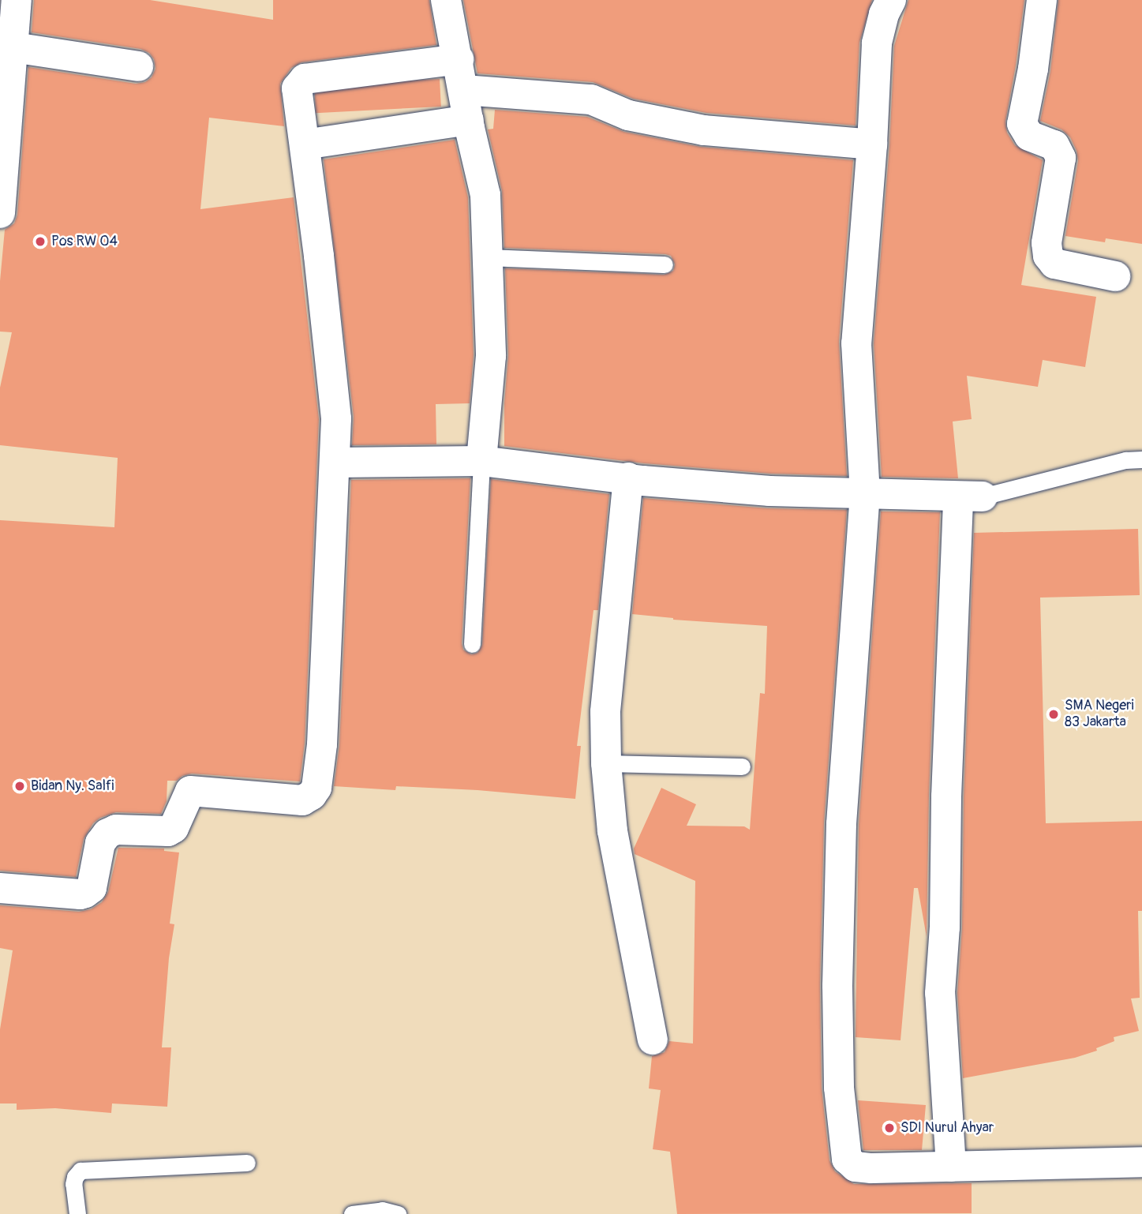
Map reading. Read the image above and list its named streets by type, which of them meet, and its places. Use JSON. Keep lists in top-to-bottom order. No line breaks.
{"places":["Pos RW 04","SMA Negeri 83 Jakarta","Bidan Ny. Salfi","SDI Nurul Ahyar"]}
